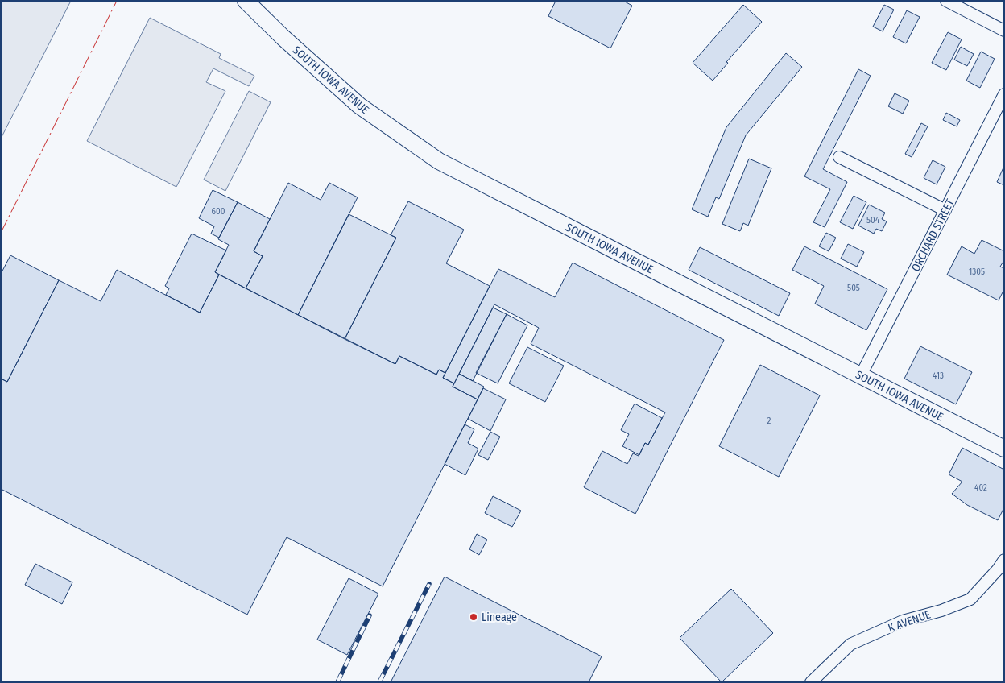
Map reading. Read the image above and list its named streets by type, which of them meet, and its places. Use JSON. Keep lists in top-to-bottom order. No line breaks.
{"streets":{"main road":["SOUTH IOWA AVENUE"],"street":["ORCHARD STREET","K AVENUE"]},"crossings":[["SOUTH IOWA AVENUE","ORCHARD STREET"]],"places":["Lineage"],"house_numbers":["600","504","1305","505","413","2","402"]}
